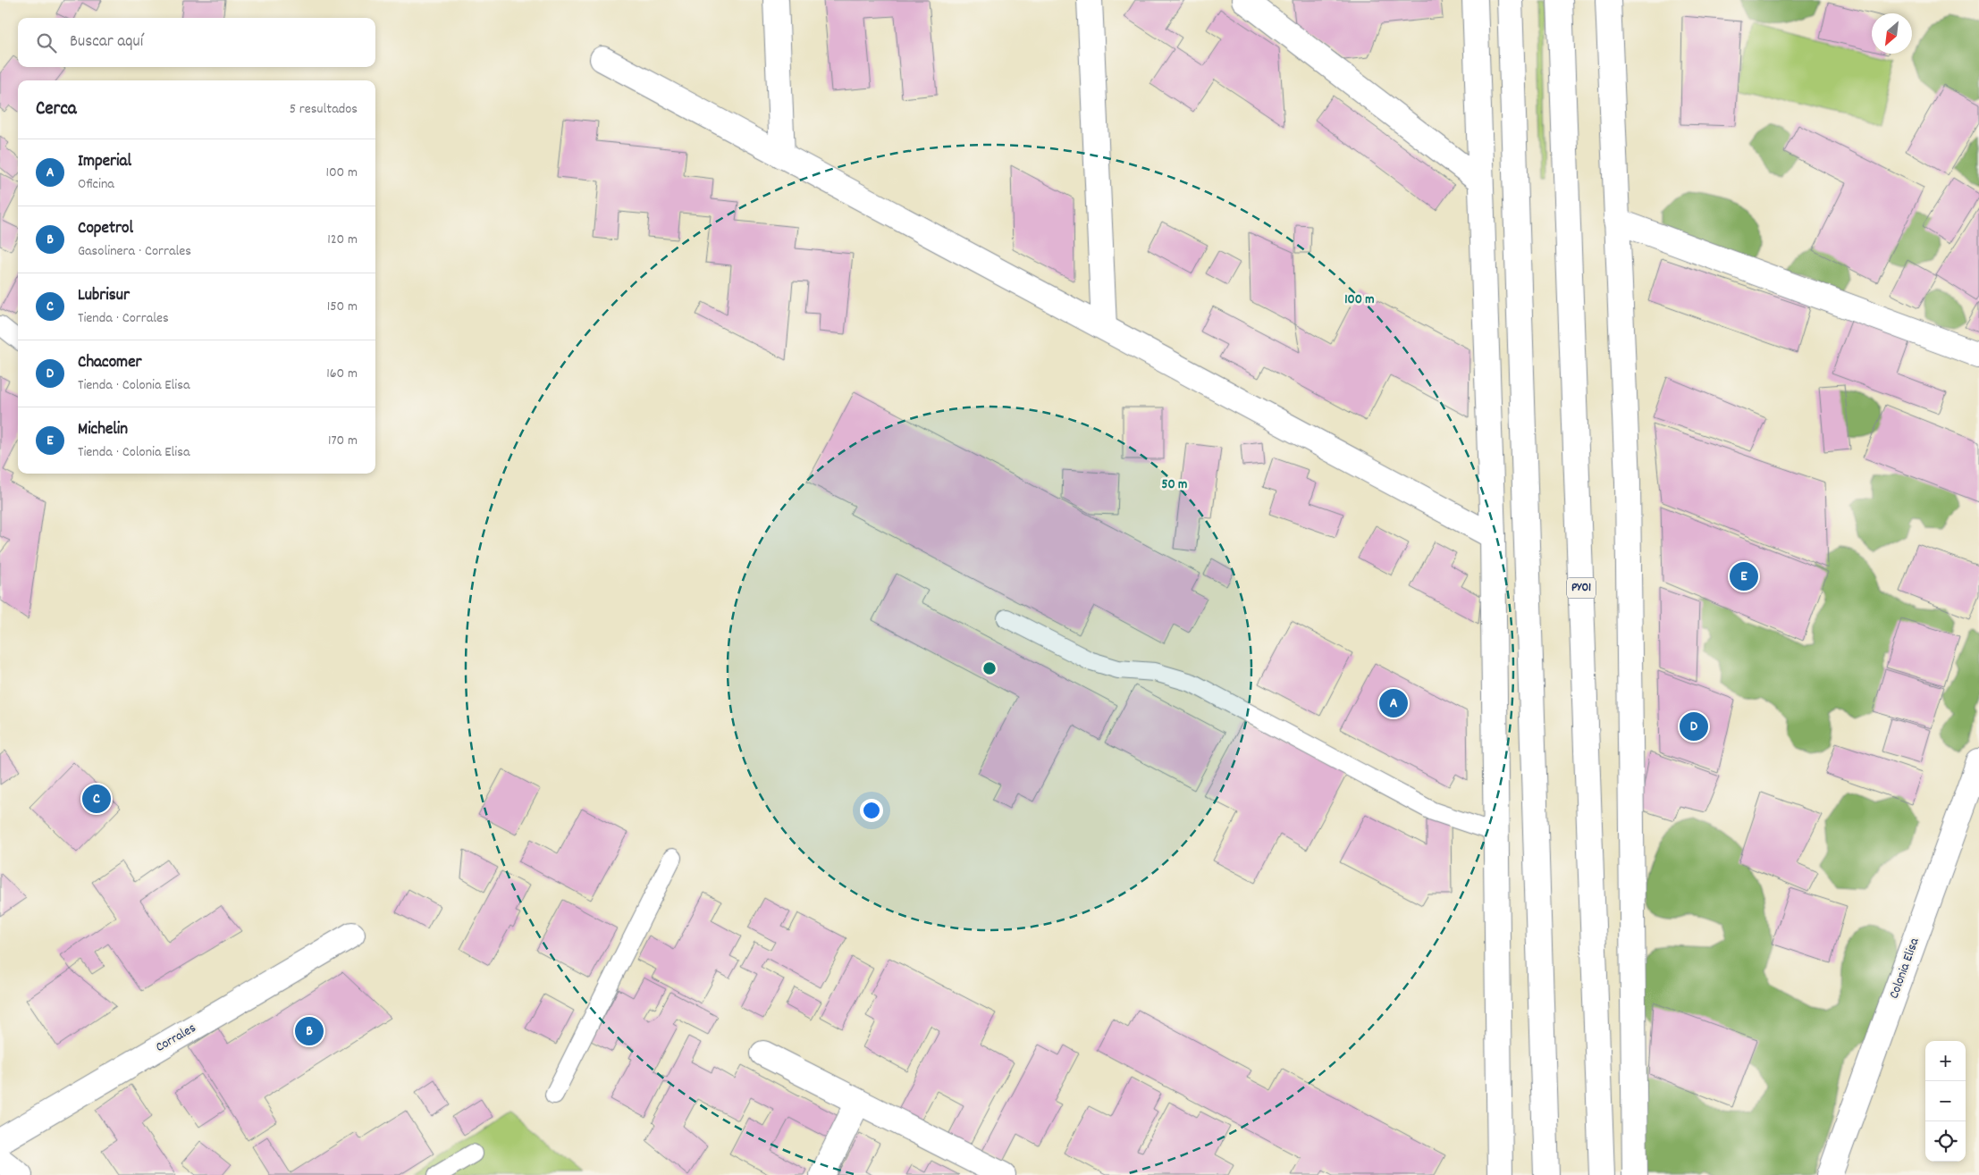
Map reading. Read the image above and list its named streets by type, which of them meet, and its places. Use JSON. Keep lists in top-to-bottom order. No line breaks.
{"streets":{"main road":["PY01","Colonia Elisa","Corrales"]},"north":"bottom left","page":{"search":"Buscar aquí","heading":["Cerca","5 resultados"],"list":[{"mark":"A","name":"Imperial","note":"Oficina","value":"100 m"},{"mark":"B","name":"Copetrol","note":"Gasolinera · Corrales","value":"120 m"},{"mark":"C","name":"Lubrisur","note":"Tienda · Corrales","value":"150 m"},{"mark":"D","name":"Chacomer","note":"Tienda · Colonia Elisa","value":"160 m"},{"mark":"E","name":"Michelin","note":"Tienda · Colonia Elisa","value":"170 m"}],"pins":["E","A","D","C","B"],"map_buttons":["+","−"]},"rings":["100 m","50 m"]}
